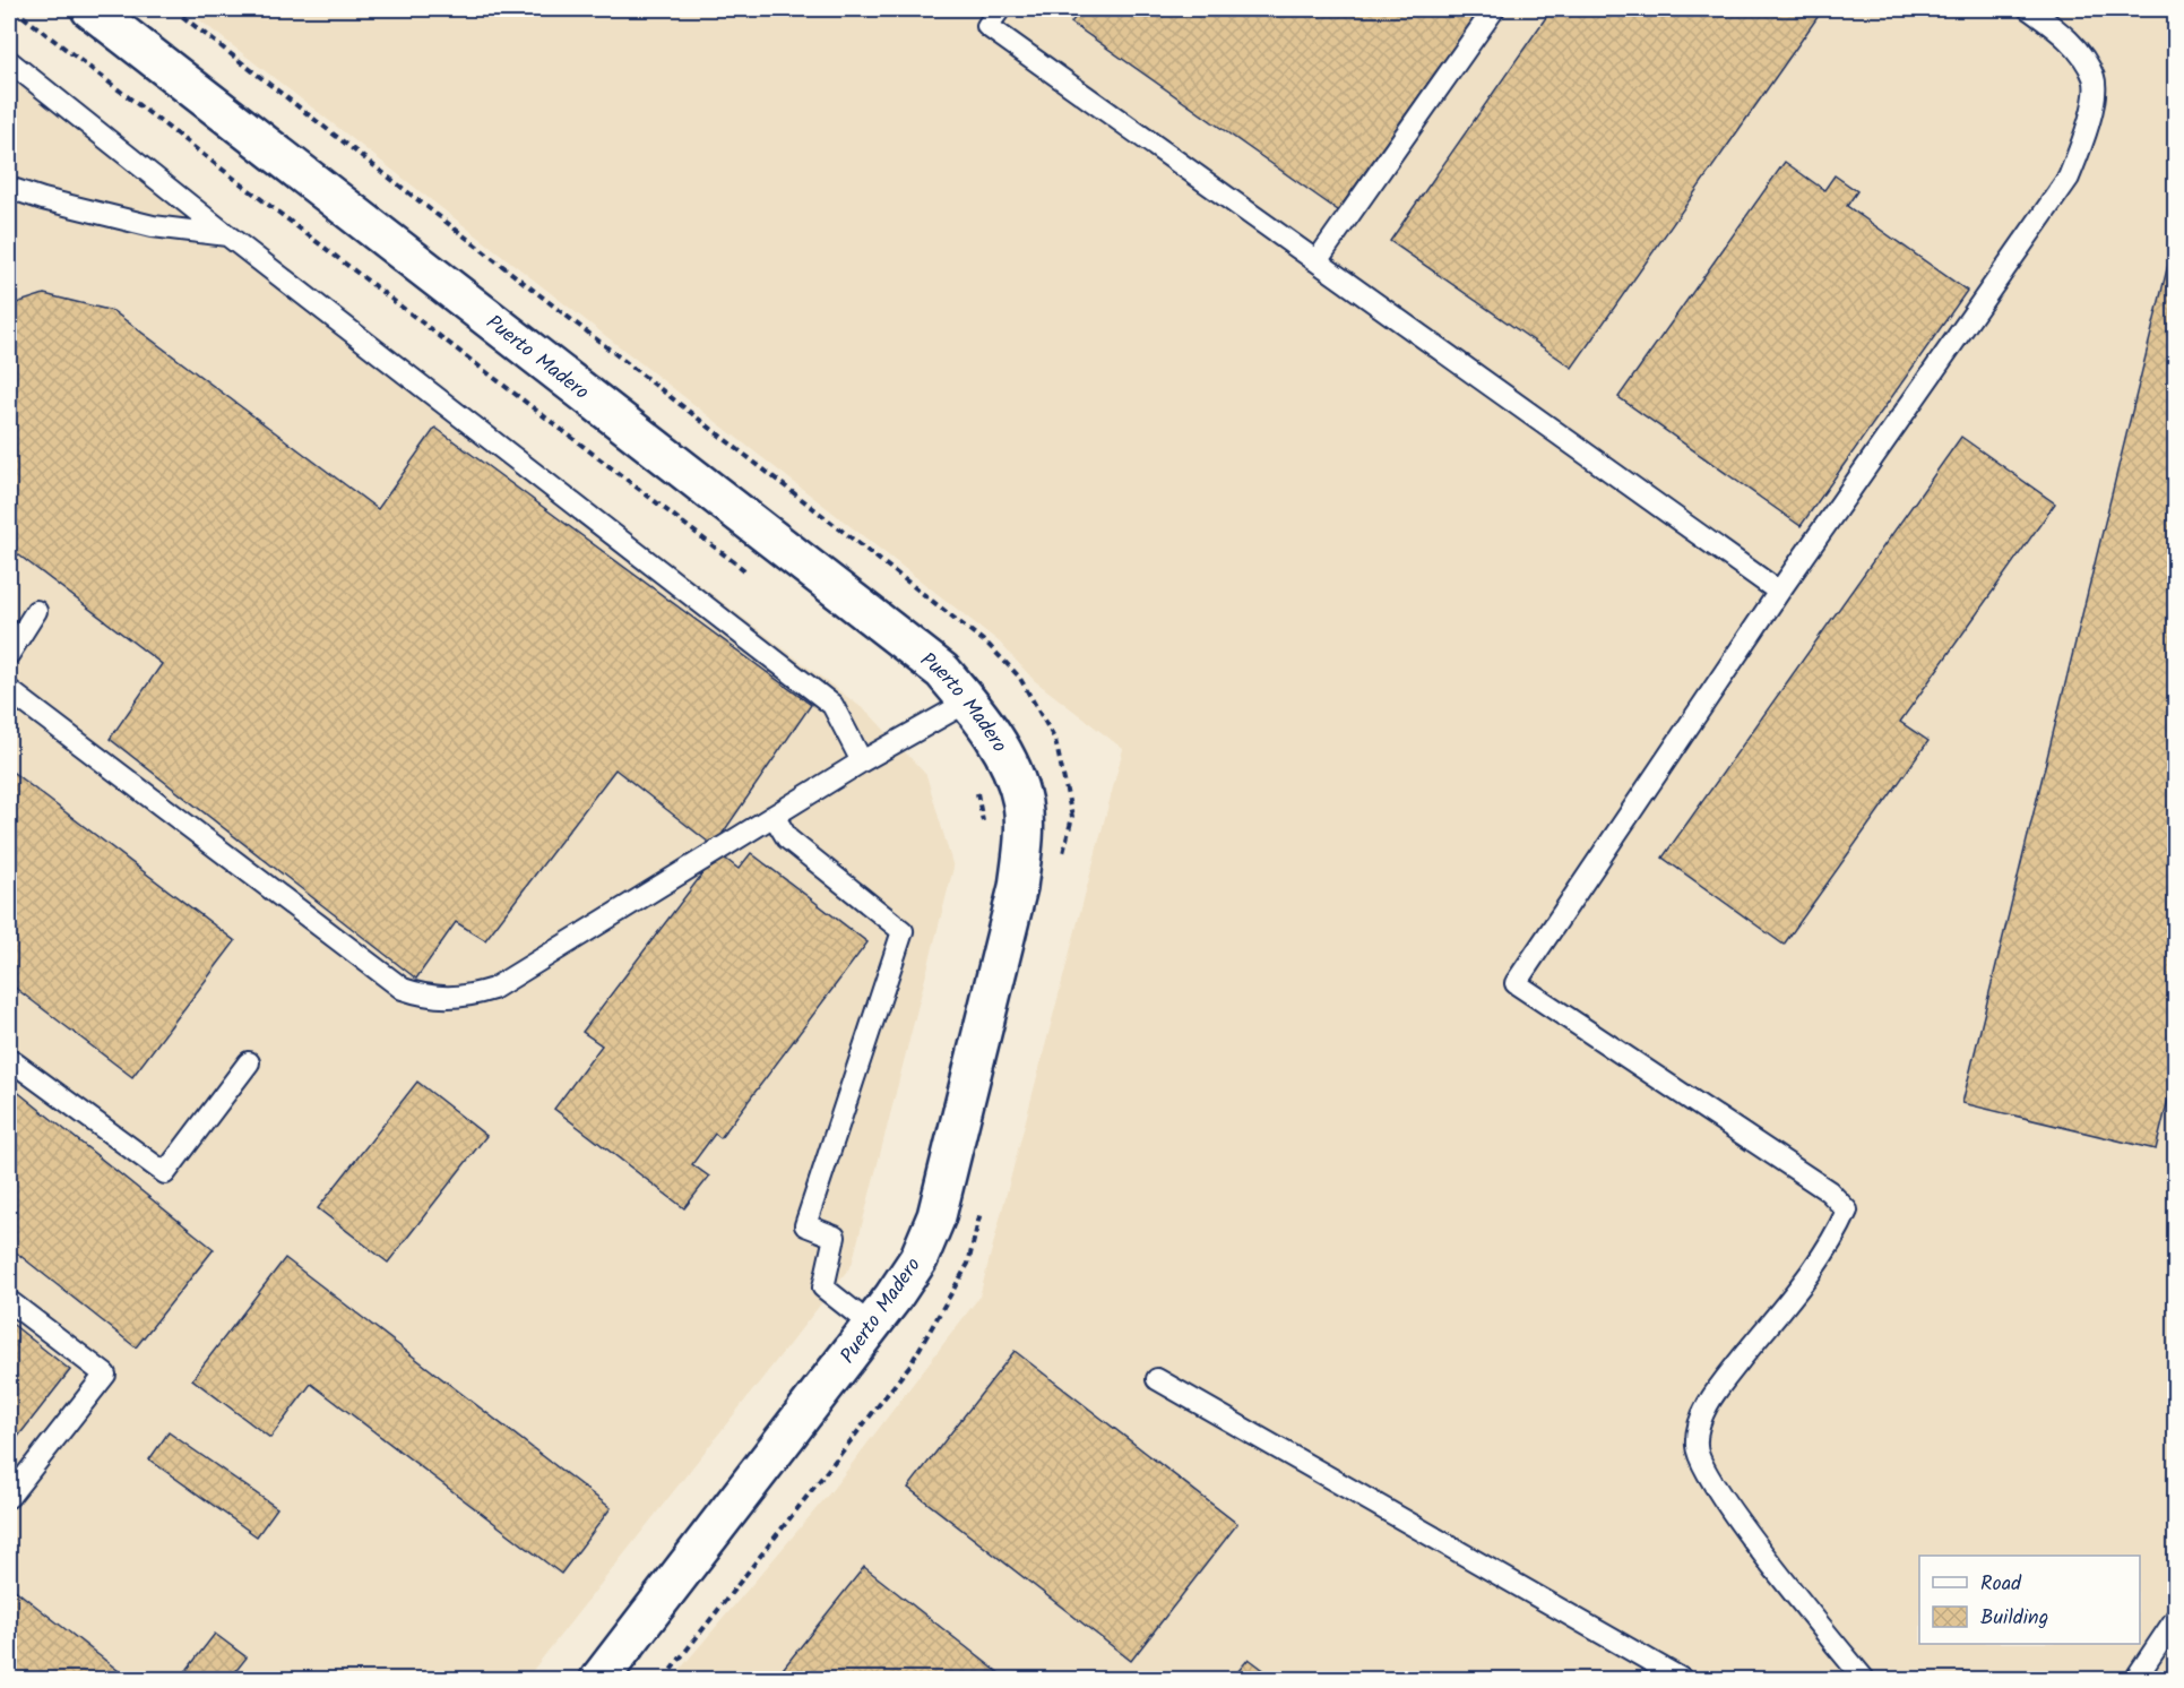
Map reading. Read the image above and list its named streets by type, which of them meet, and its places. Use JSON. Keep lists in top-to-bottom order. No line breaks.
{"streets":{"street":["Puerto Madero"]},"legend":["Road","Building"]}
